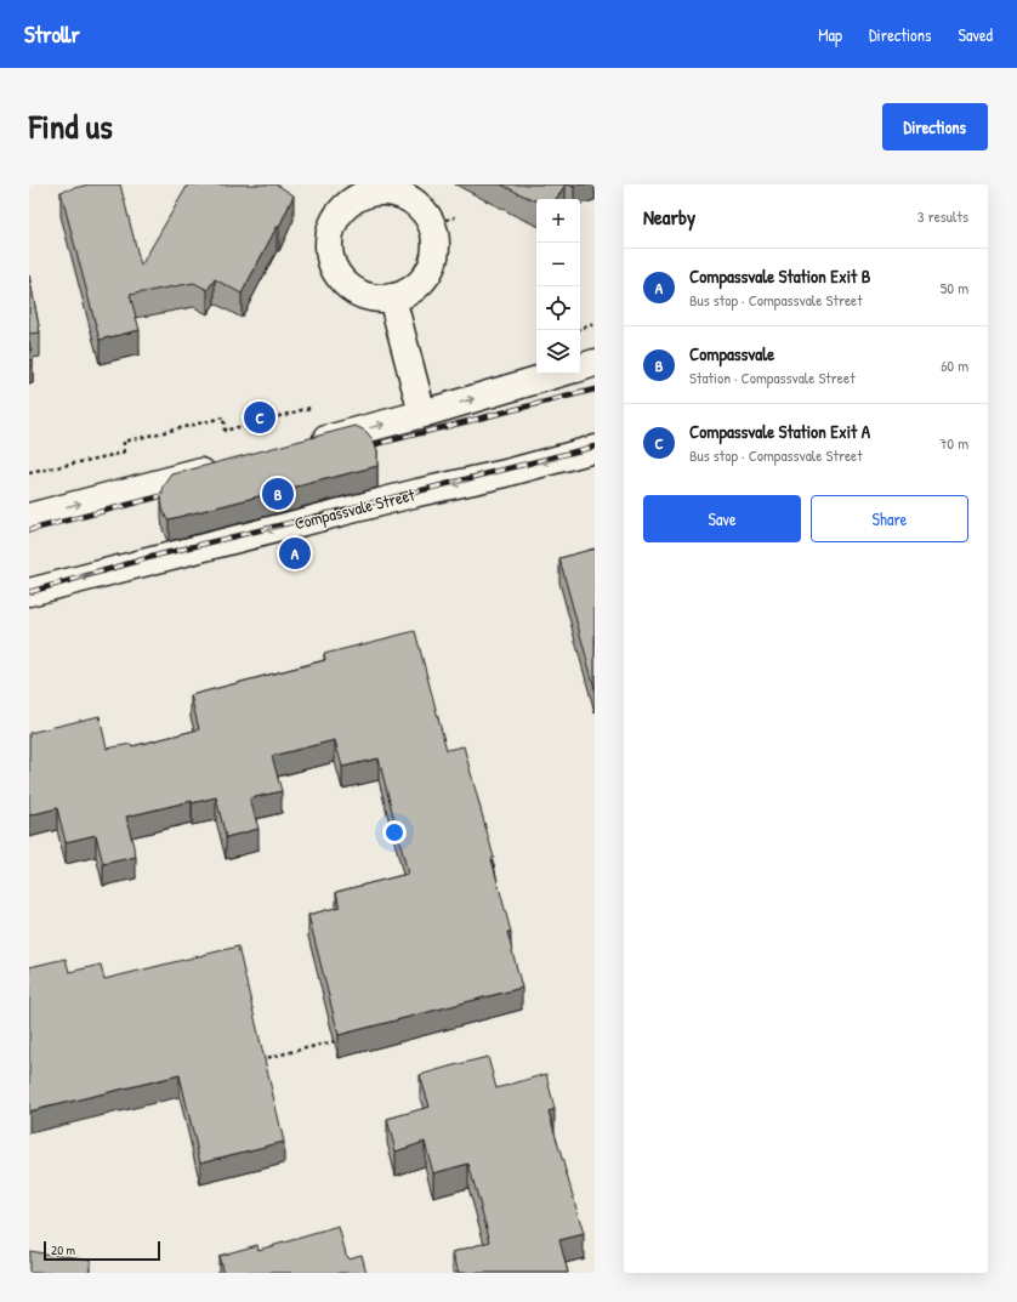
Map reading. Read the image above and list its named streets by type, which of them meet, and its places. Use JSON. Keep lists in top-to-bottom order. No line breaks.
{"streets":{"street":["Compassvale Street"]},"scale_bar":"20 m","page":{"header":"Strollr","nav":["Map","Directions","Saved"],"title":"Find us","buttons":["Directions",["Save","Share"]],"heading":["Nearby","3 results"],"map_buttons":["+","−"],"list":[{"mark":"A","name":"Compassvale Station Exit B","note":"Bus stop · Compassvale Street","value":"50 m"},{"mark":"B","name":"Compassvale","note":"Station · Compassvale Street","value":"60 m"},{"mark":"C","name":"Compassvale Station Exit A","note":"Bus stop · Compassvale Street","value":"70 m"}],"pins":["C","B","A"],"scale":"20 m"}}
